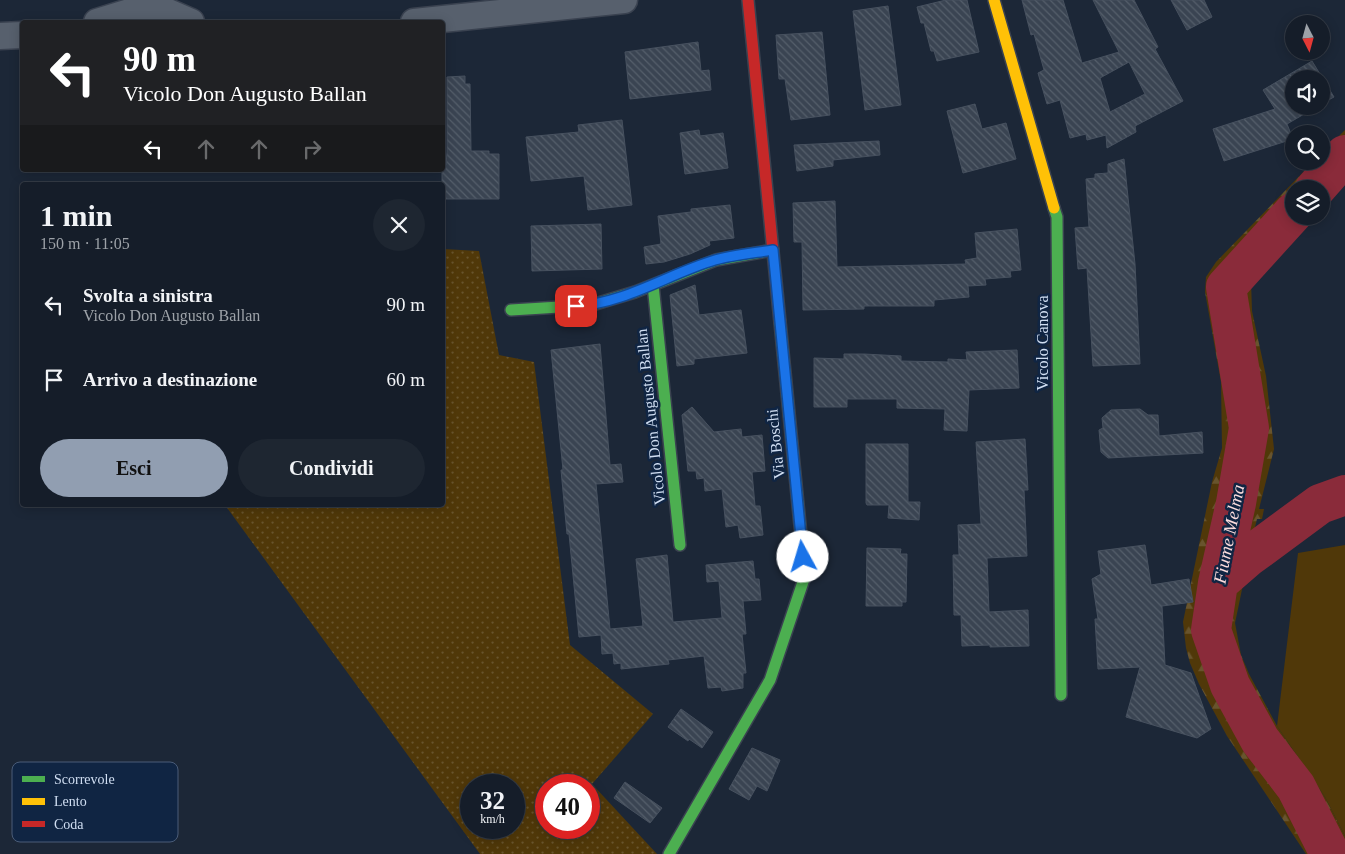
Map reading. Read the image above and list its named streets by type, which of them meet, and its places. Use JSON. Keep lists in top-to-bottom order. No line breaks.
{"streets":{"street":["Vicolo Canova","Vicolo Don Augusto Ballan","Via Boschi"]},"water":["Fiume Melma"],"legend":["Scorrevole","Lento","Coda"],"north":"bottom","page":{"turn":["90 m","Vicolo Don Augusto Ballan"],"heading":["1 min","150 m · 11:05"],"list":[{"name":"Svolta a sinistra","note":"Vicolo Don Augusto Ballan","value":"90 m"},{"name":"Arrivo a destinazione","value":"60 m"}],"buttons":["Esci","Condividi"],"speed":"32 km/h","limit":"40"}}
